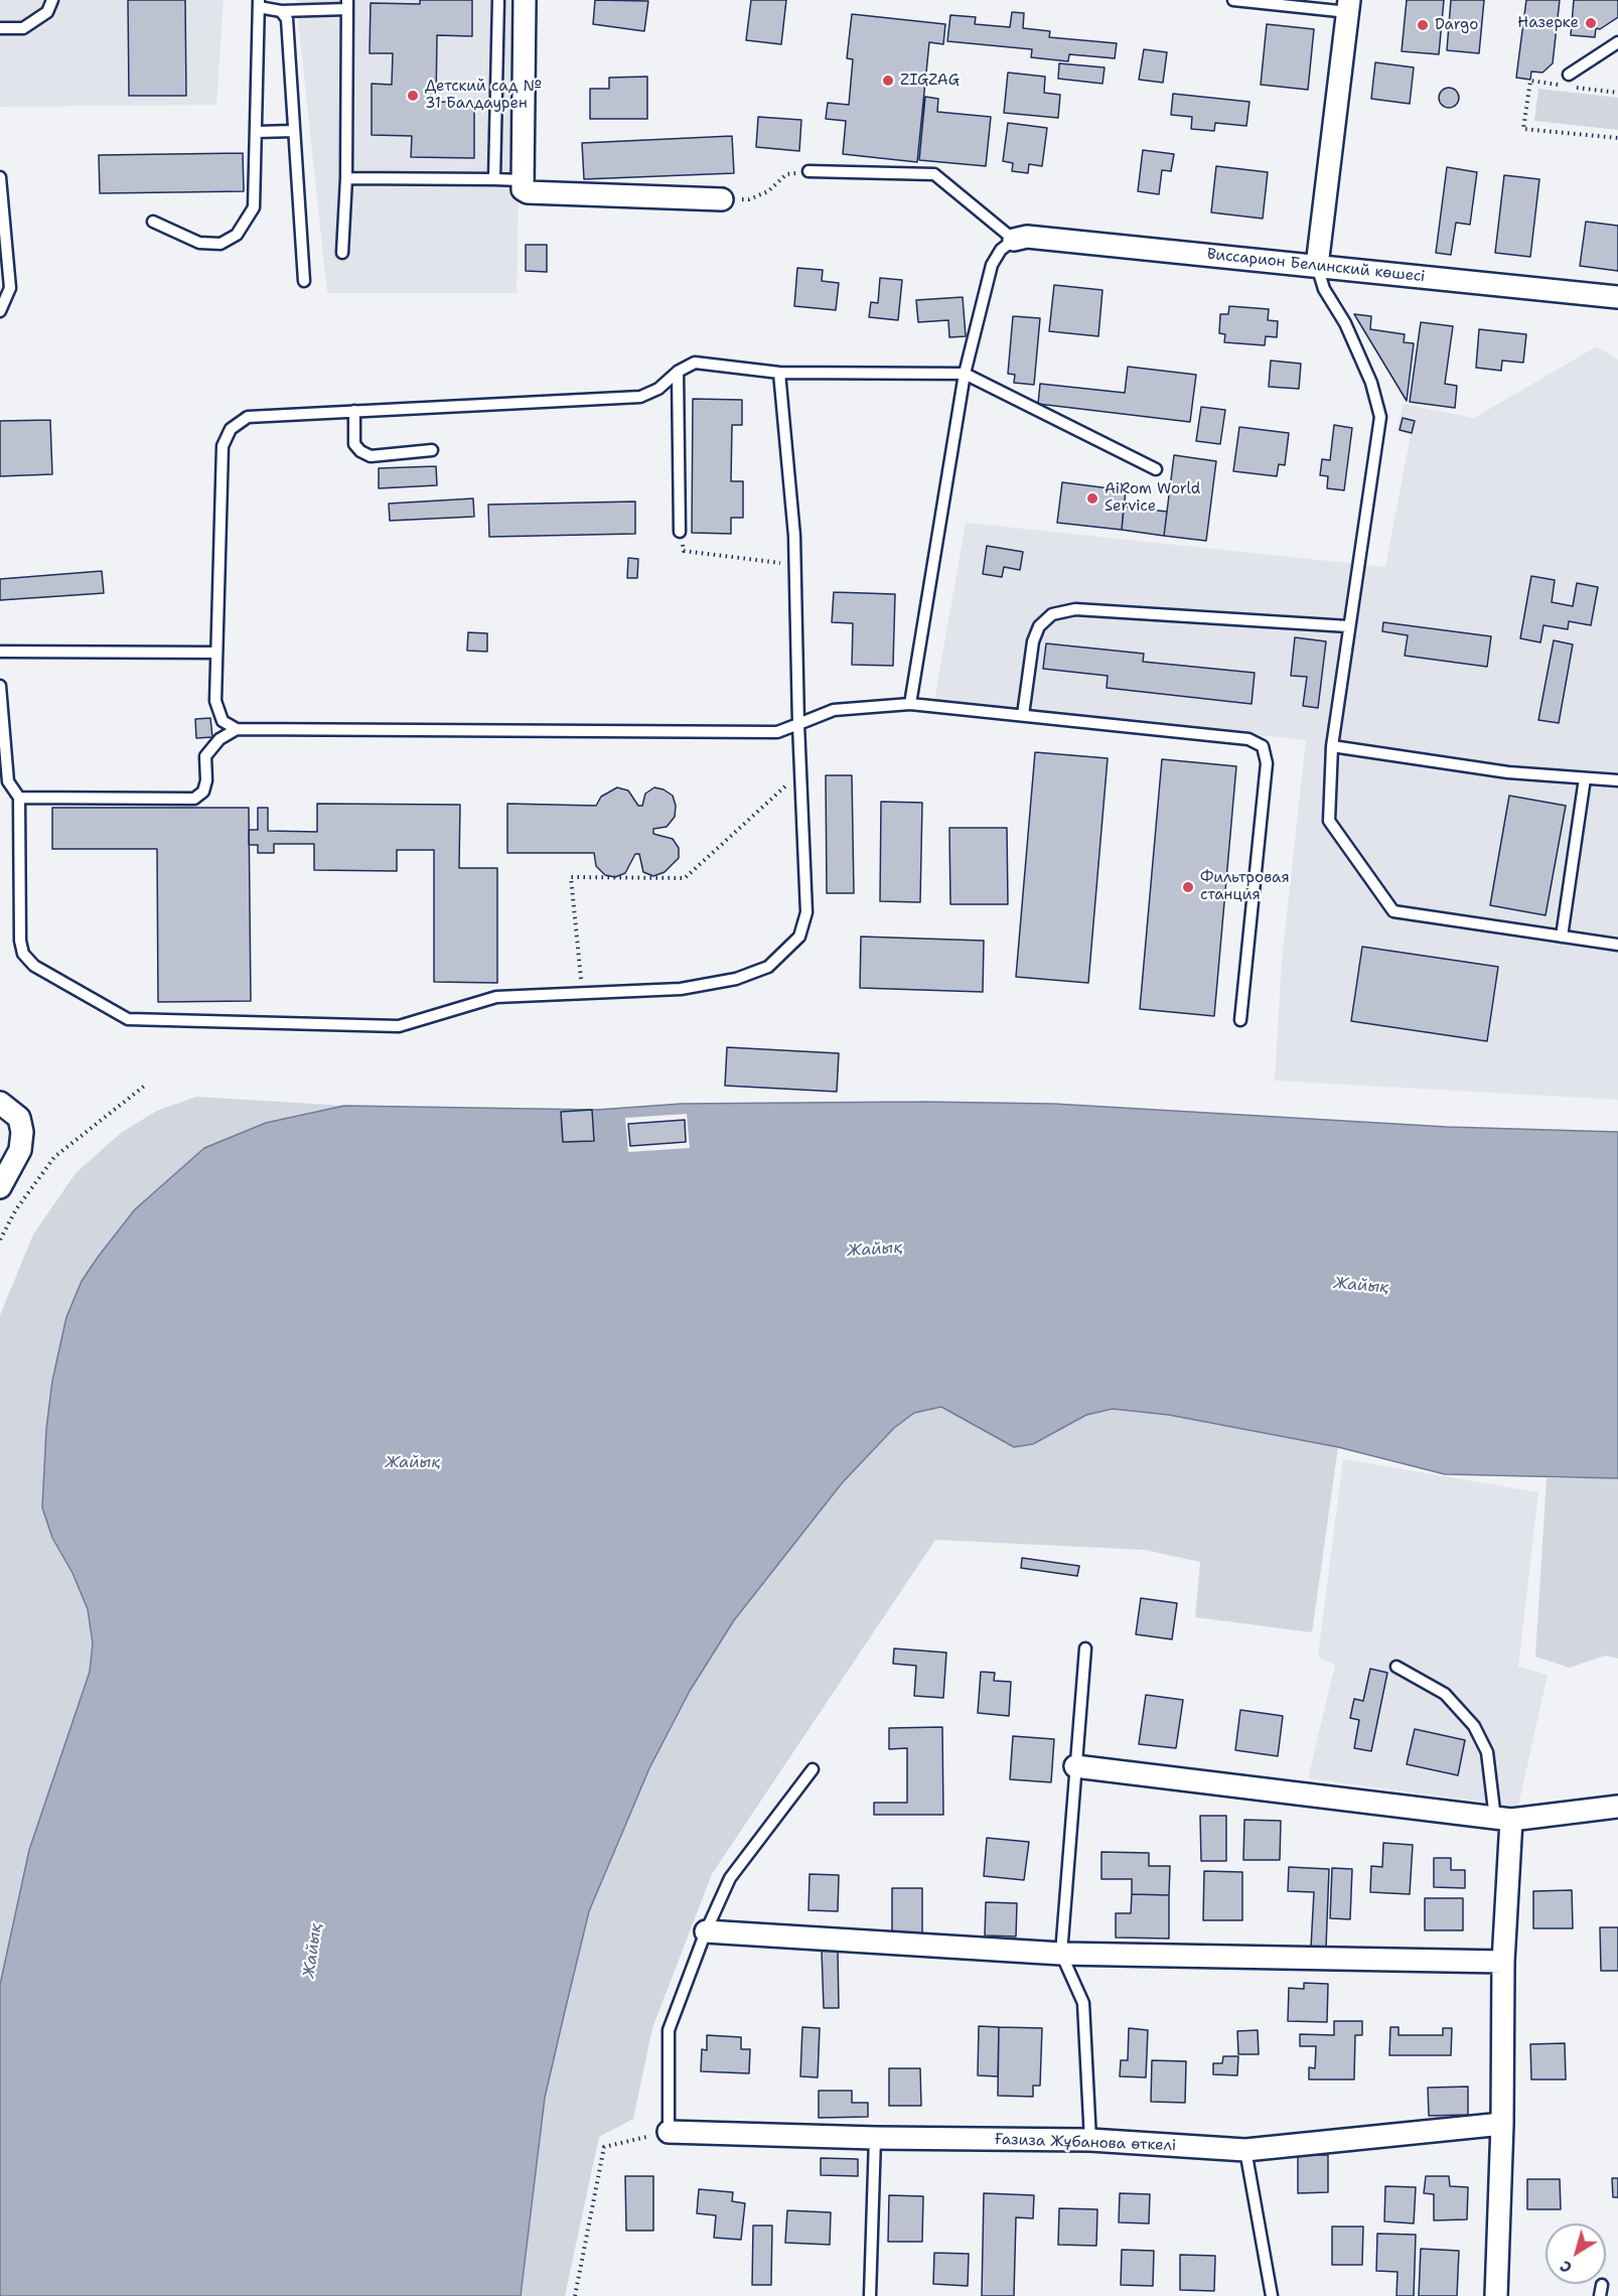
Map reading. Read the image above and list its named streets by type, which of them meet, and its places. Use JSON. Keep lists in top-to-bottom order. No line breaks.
{"streets":{"street":["Виссарион Белинский көшесі","Ғазиза Жұбанова өткелі"]},"water":["Жайық"],"places":["Назерке","Dargo","ZIGZAG","Детский сад № 31 Балдаурен","AiRom World Service","Фильтровая станция"],"north":"bottom left"}
